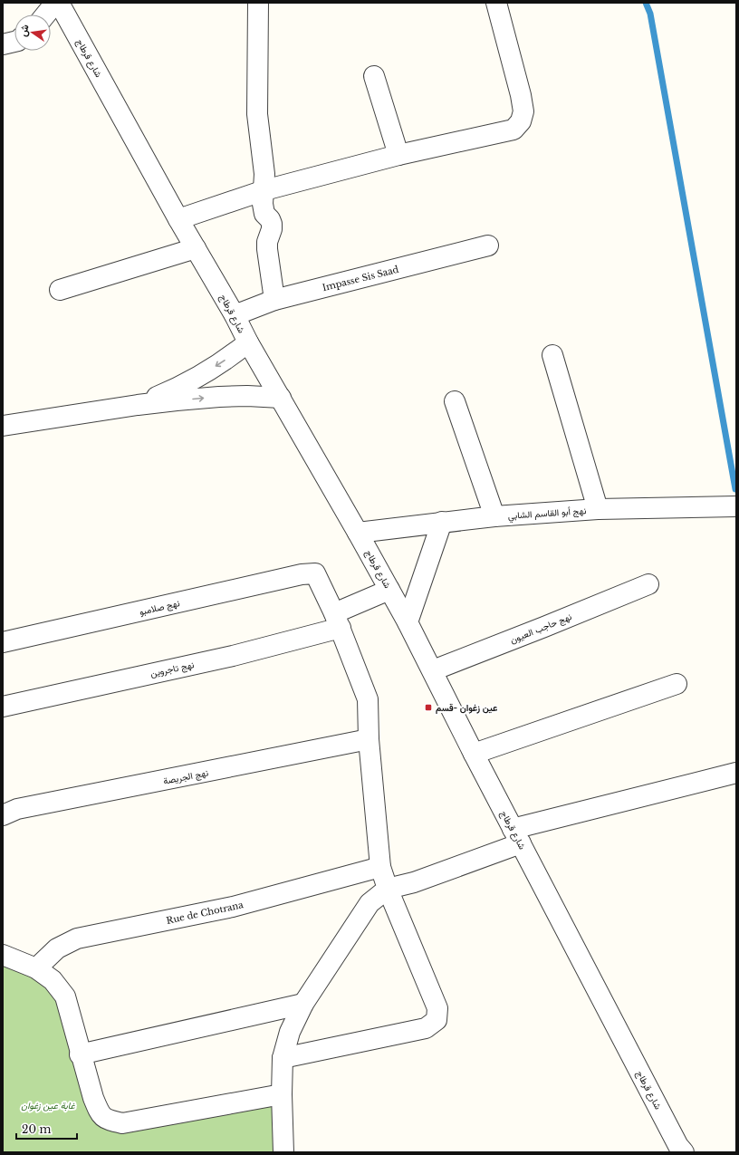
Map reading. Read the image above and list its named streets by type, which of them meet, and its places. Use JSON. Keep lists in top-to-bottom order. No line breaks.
{"streets":{"street":["شارع قرطاج","Impasse Sis Saad","نهج أبو القاسم الشابي","نهج صلامبو","نهج حاجب العيون","نهج تاجروين","نهج الجريصة","Rue de Chotrana"]},"crossings":[["شارع قرطاج","Impasse Sis Saad"],["شارع قرطاج","نهج أبو القاسم الشابي"],["شارع قرطاج","نهج حاجب العيون"],["شارع قرطاج","نهج تاجروين"],["نهج صلامبو","نهج تاجروين"]],"parks":["غابة عين زغوان"],"places":{"transit":["عين زغوان -قسم"]},"scale_bar":"20 m","north":"left"}
